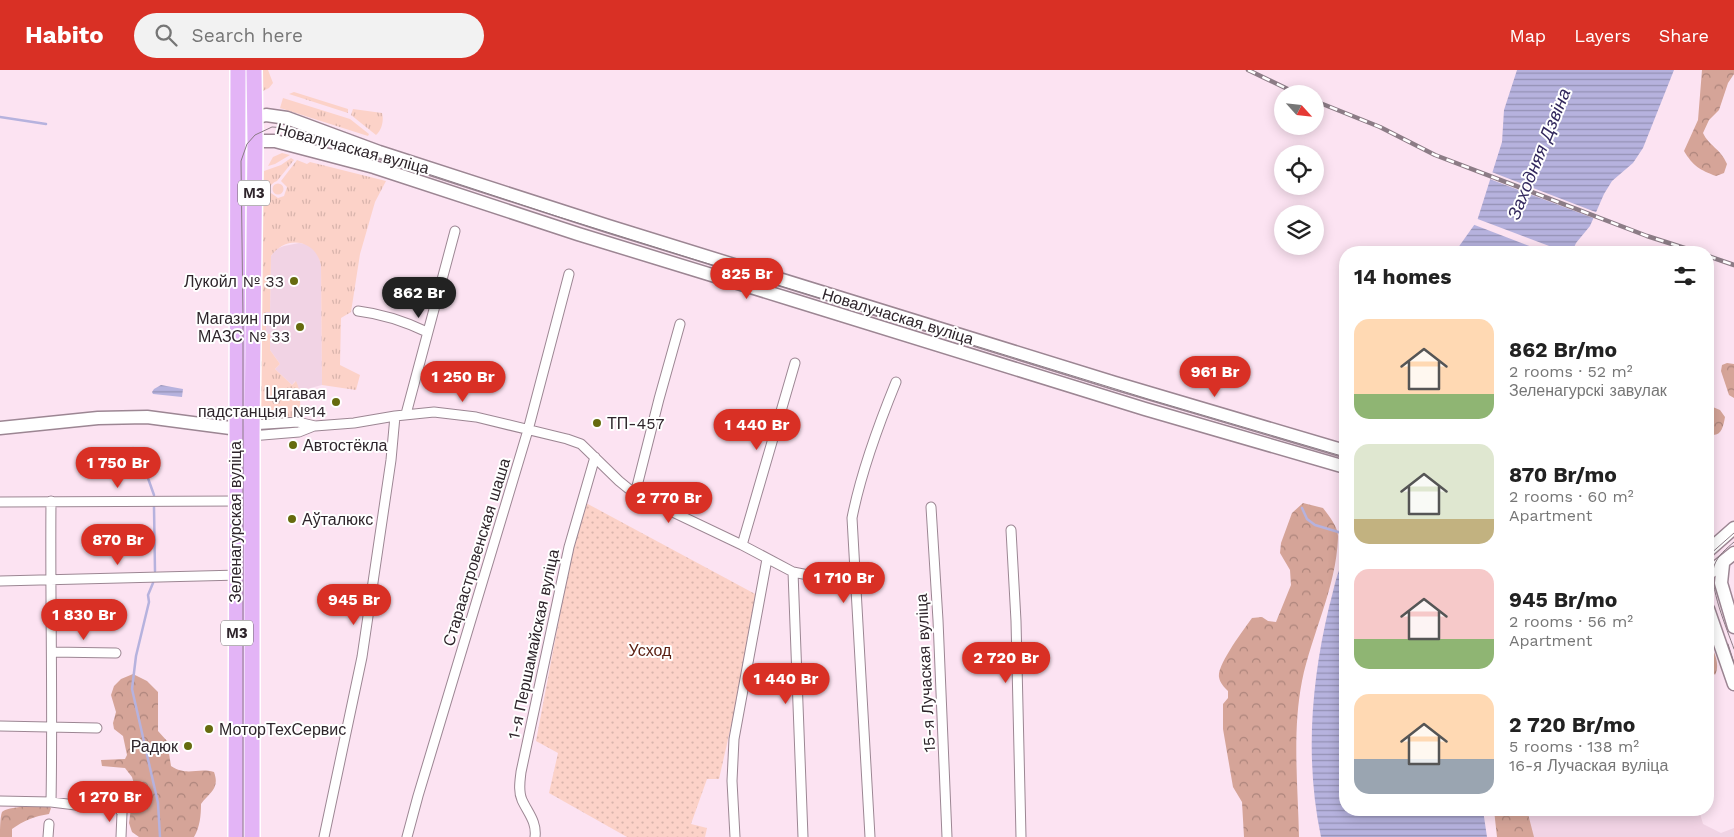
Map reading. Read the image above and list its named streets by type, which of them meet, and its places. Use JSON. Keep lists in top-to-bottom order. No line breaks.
{"streets":{"main road":["Новалучаская вуліца","М3","Зеленагурская вуліца"],"street":["Стараастровенская шаша","1-я Першамайская вуліца","15-я Лучаская вуліца"]},"crossings":[["Новалучаская вуліца","М3"],["Новалучаская вуліца","Зеленагурская вуліца"],["М3","Зеленагурская вуліца"]],"water":["Заходняя Дзвіна"],"parks":["Усход"],"places":["Лукойл № 33","Магазин при МАЗС № 33","Цягавая падстанцыя №14","ТП-457","Автостёкла","Аўталюкс","МоторТехСервис","Радюк"],"north":"bottom right","page":{"header":"Habito","search":"Search here","nav":["Map","Layers","Share"],"heading":"14 homes","price":["825 Br","862 Br","961 Br","1 250 Br","1 440 Br","1 750 Br","2 770 Br","870 Br","1 710 Br","945 Br","1 830 Br","2 720 Br","1 440 Br","1 270 Br"],"list":[{"name":"862 Br/mo","note":"2 rooms · 52 m² · Зеленагурскі завулак"},{"name":"870 Br/mo","note":"2 rooms · 60 m² · Apartment"},{"name":"945 Br/mo","note":"2 rooms · 56 m² · Apartment"},{"name":"2 720 Br/mo","note":"5 rooms · 138 m² · 16-я Лучаская вуліца"}]}}
